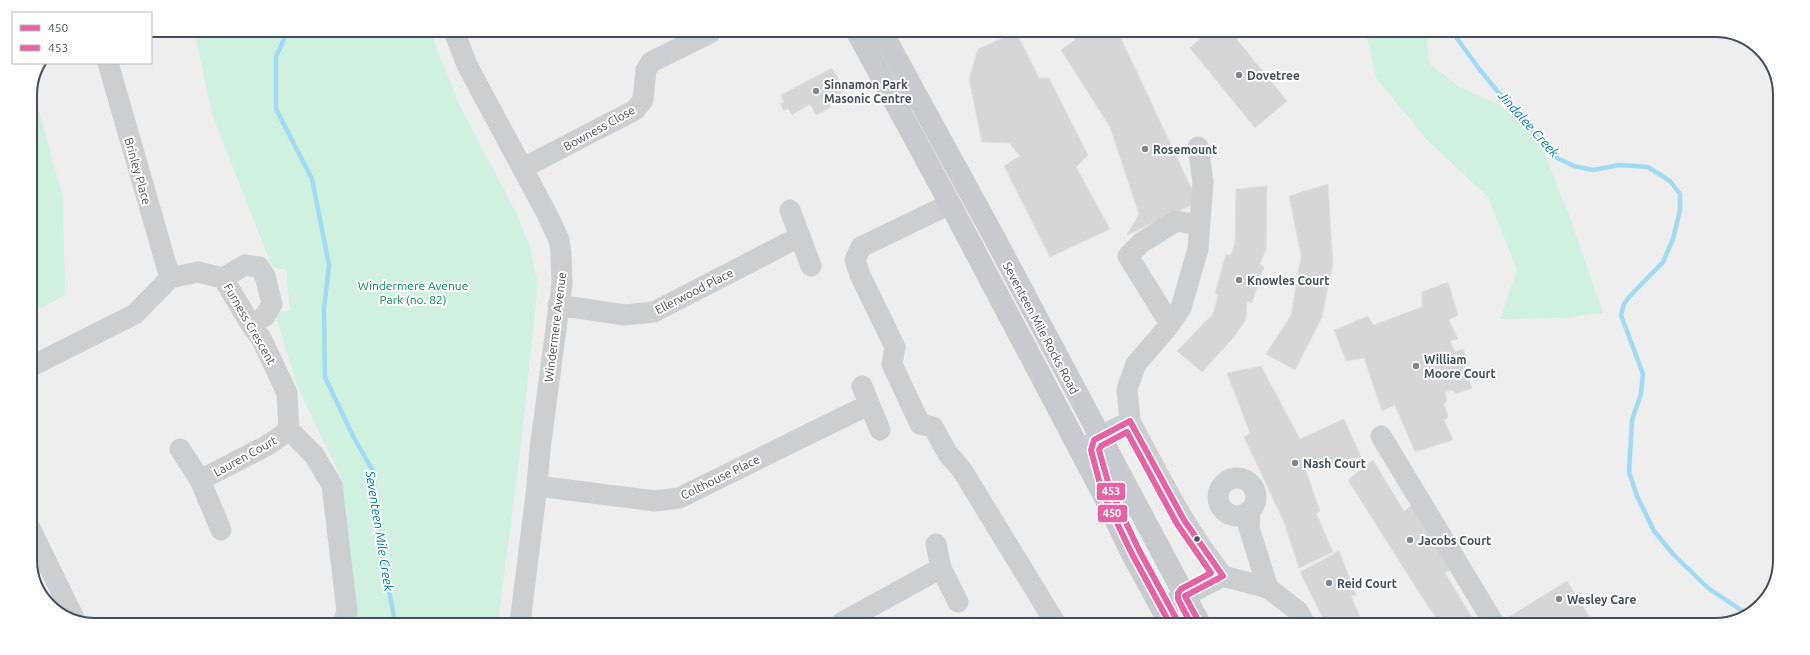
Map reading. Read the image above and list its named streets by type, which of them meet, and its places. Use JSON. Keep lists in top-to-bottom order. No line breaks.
{"streets":{"main road":["Seventeen Mile Rocks Road"],"street":["Bowness Close","Brinley Place","Ellerwood Place","Furness Crescent","Windermere Avenue","Lauren Court","Colthouse Place"]},"crossings":[["Bowness Close","Windermere Avenue"],["Brinley Place","Furness Crescent"],["Ellerwood Place","Windermere Avenue"],["Furness Crescent","Lauren Court"],["Windermere Avenue","Colthouse Place"]],"water":["Jindalee Creek","Seventeen Mile Creek"],"parks":["Windermere Avenue Park (no. 82)"],"places":["Dovetree","Sinnamon Park Masonic Centre","Rosemount","Knowles Court","William Moore Court","Nash Court","Jacobs Court","Reid Court","Wesley Care"],"lines":["transit line 450","transit line 453"],"legend":["450","453"]}
